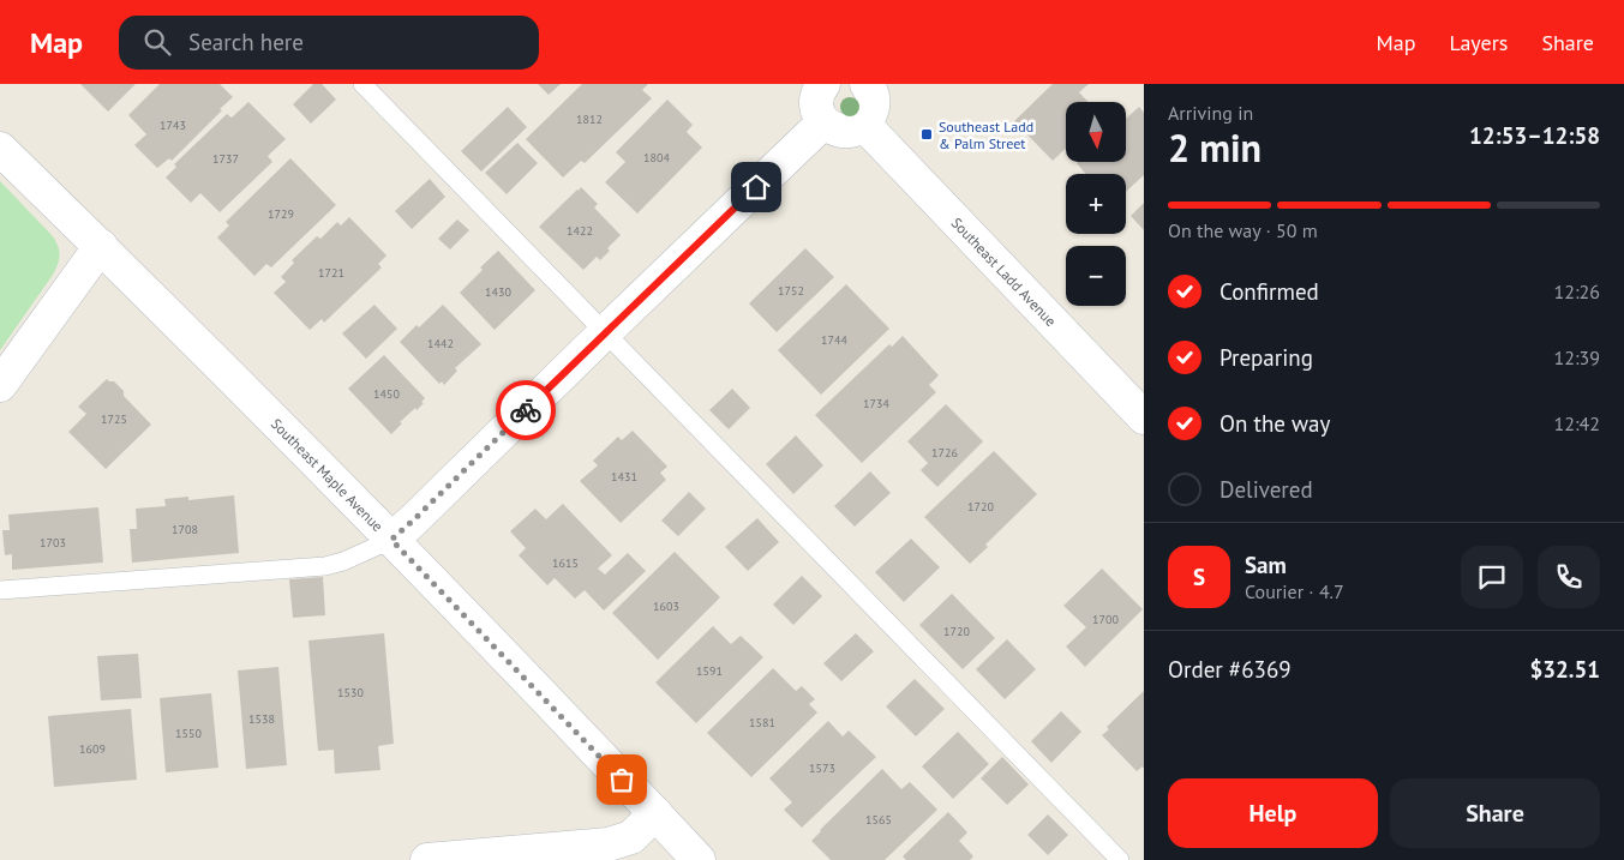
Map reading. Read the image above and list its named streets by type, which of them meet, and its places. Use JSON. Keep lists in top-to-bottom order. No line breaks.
{"streets":{"street":["Southeast Ladd Avenue","Southeast Maple Avenue"]},"places":{"transit":["Southeast Ladd & Palm Street"]},"house_numbers":["1812","1743","1804","1737","1729","1422","1721","1752","1430","1744","1442","1450","1734","1725","1726","1431","1720","1708","1703","1615","1603","1700","1720","1591","1530","1538","1581","1550","1609","1573","1565"],"north":"bottom","page":{"header":"Map","search":"Search here","nav":["Map","Layers","Share"],"heading":["2 min","Arriving in","12:53–12:58"],"panel":["Sam","Courier · 4.7","Order #6369","$32.51"],"map_buttons":["+","−"],"bar":"On the way · 50 m","list":[["Confirmed","12:26"],["Preparing","12:39"],["On the way","12:42"],"Delivered"],"round":"S","buttons":["Help","Share"]}}
